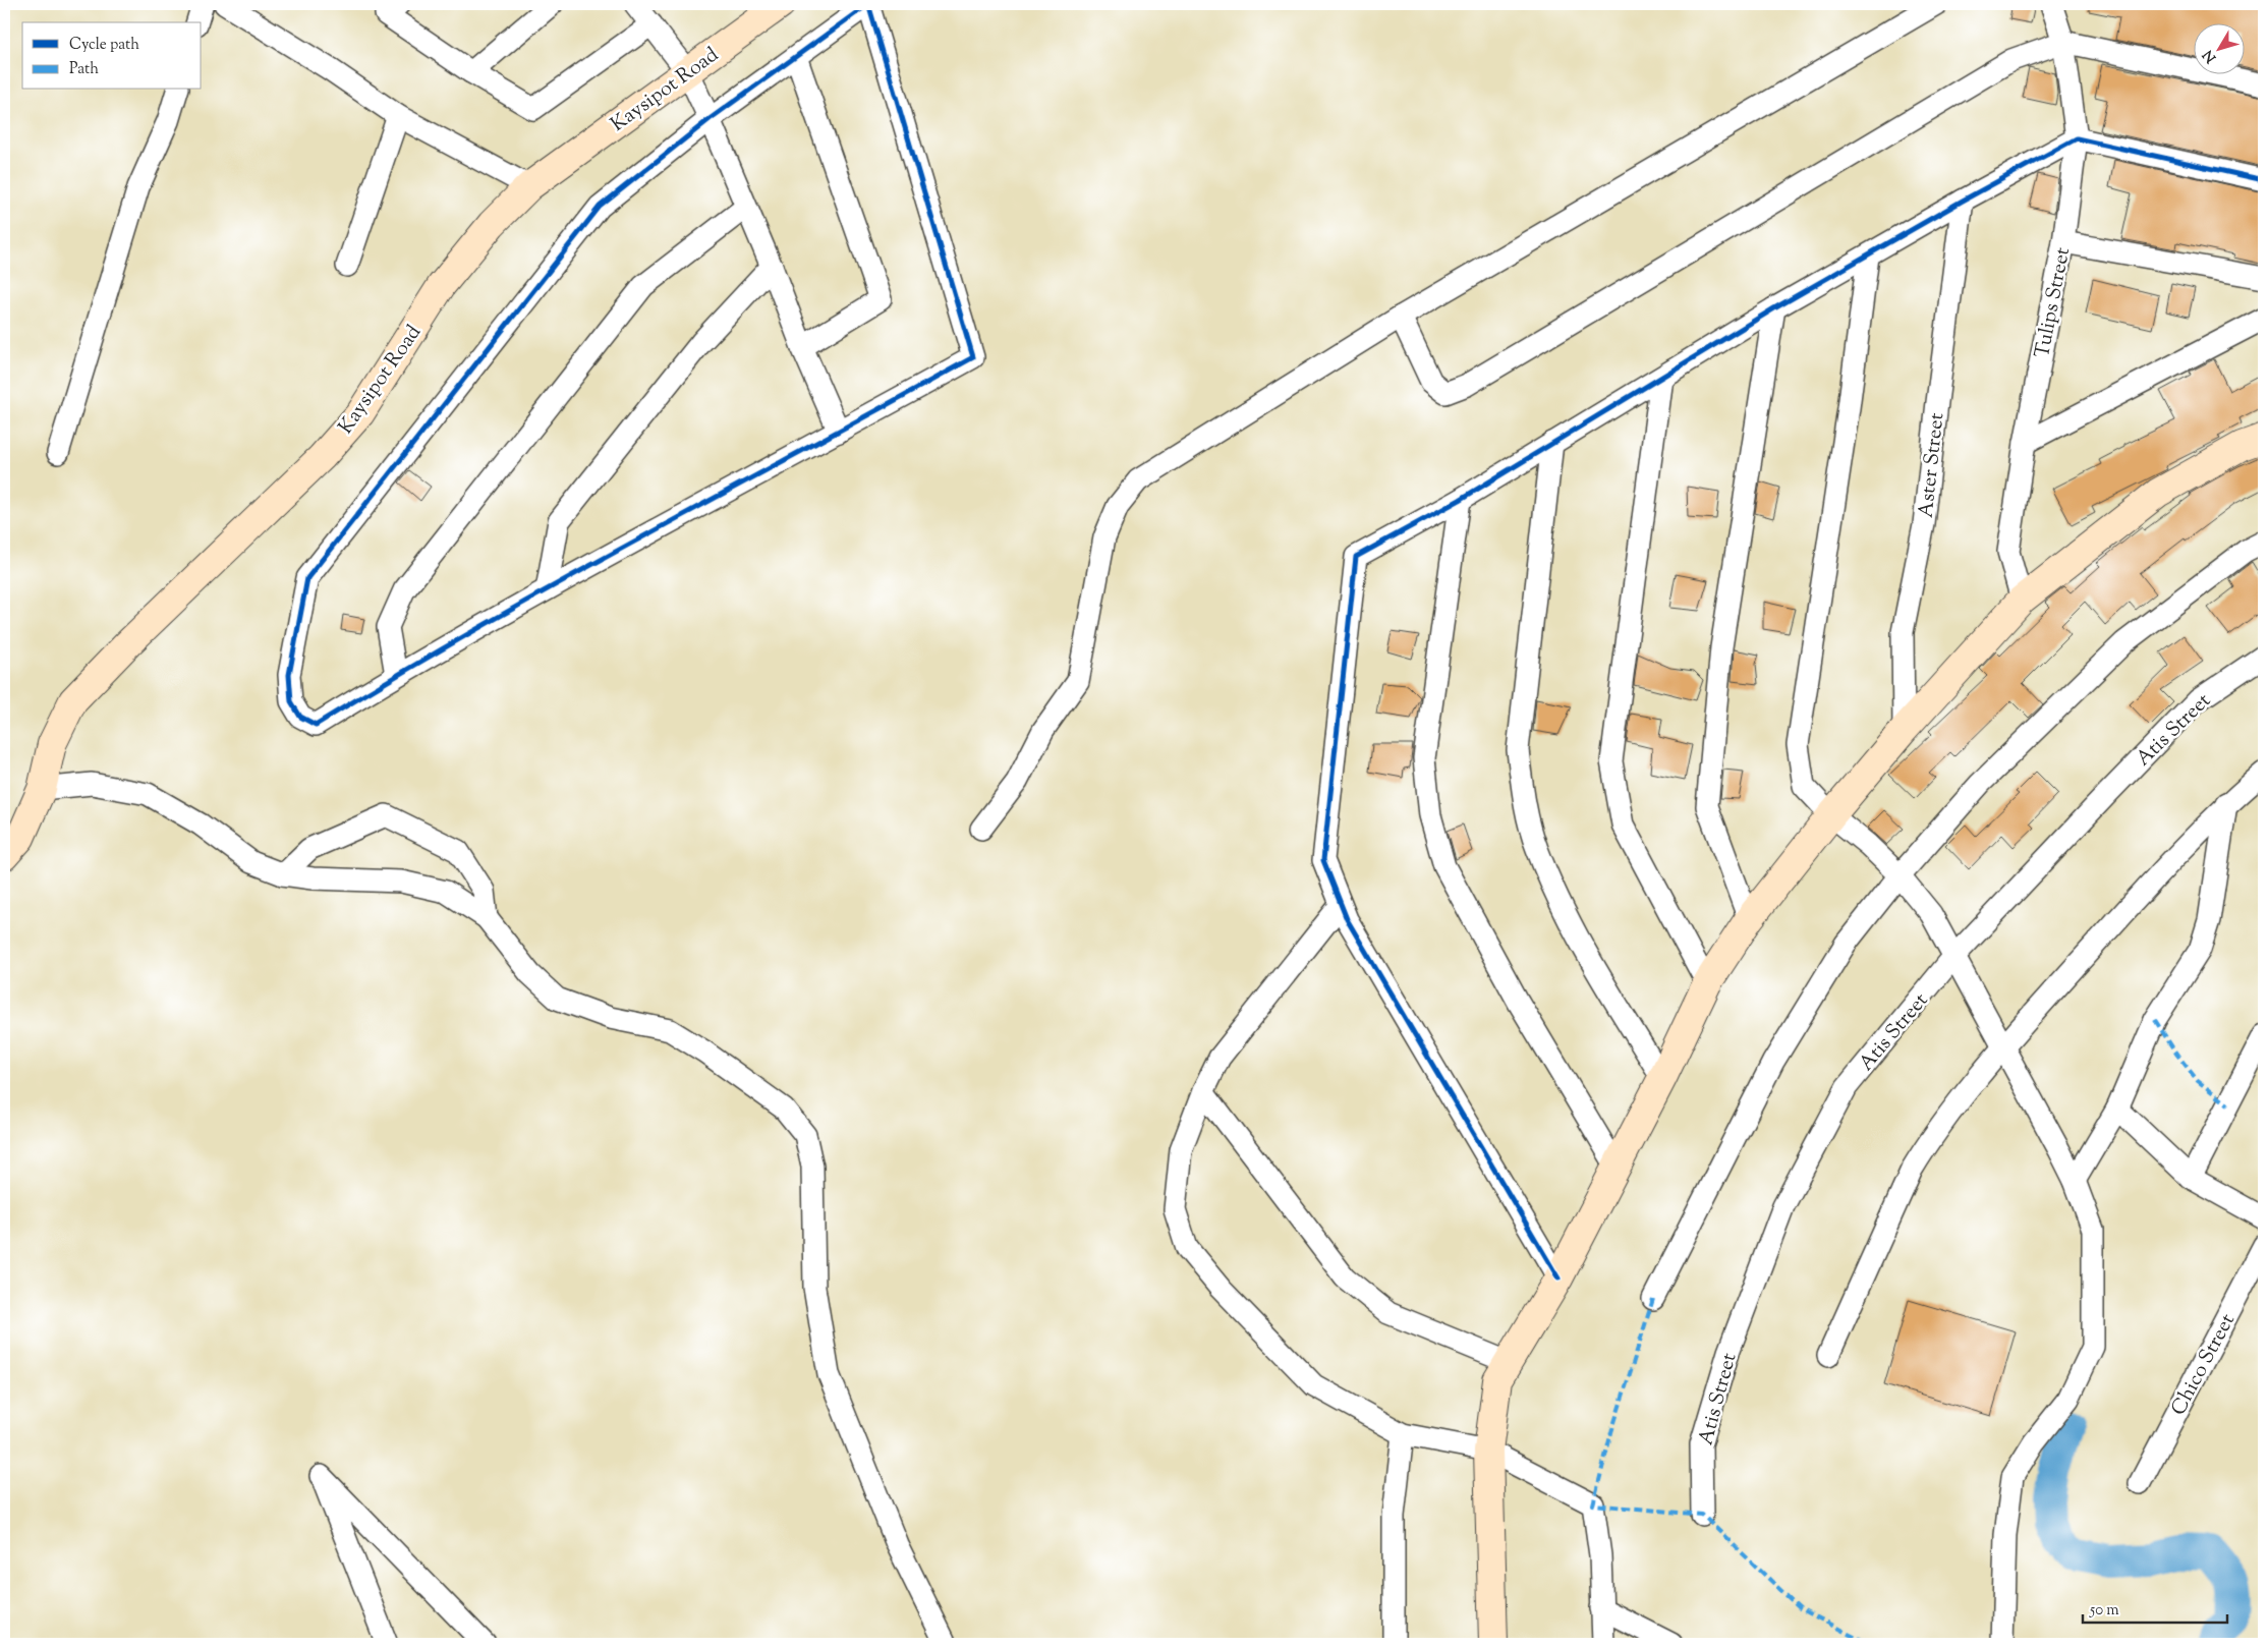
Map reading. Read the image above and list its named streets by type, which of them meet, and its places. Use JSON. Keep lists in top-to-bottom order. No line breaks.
{"streets":{"street":["Kaysipot Road","Tulips Street","Aster Street","Atis Street","Chico Street"]},"legend":["Cycle path","Path"],"scale_bar":"50 m","north":"bottom left"}
